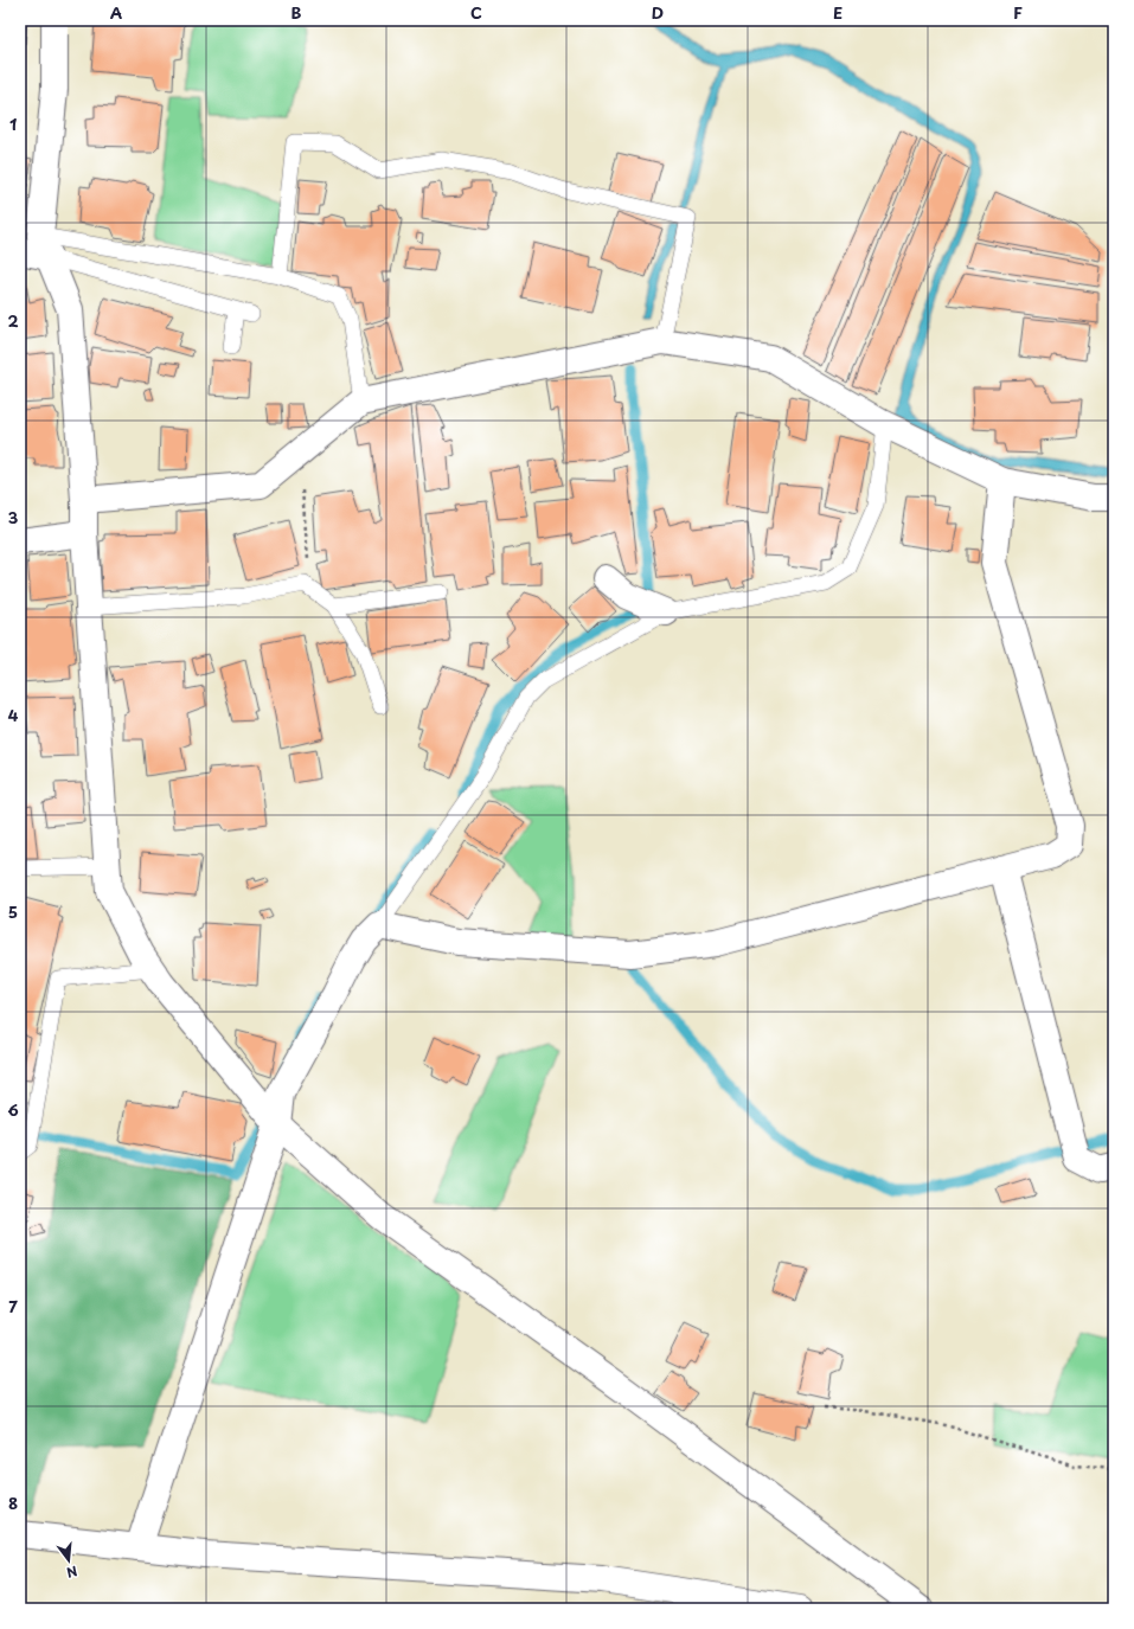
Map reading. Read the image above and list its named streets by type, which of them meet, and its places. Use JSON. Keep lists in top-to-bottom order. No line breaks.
{"north":"bottom","grid":{"columns":["A","B","C","D","E","F"],"rows":["1","2","3","4","5","6","7","8"]}}
